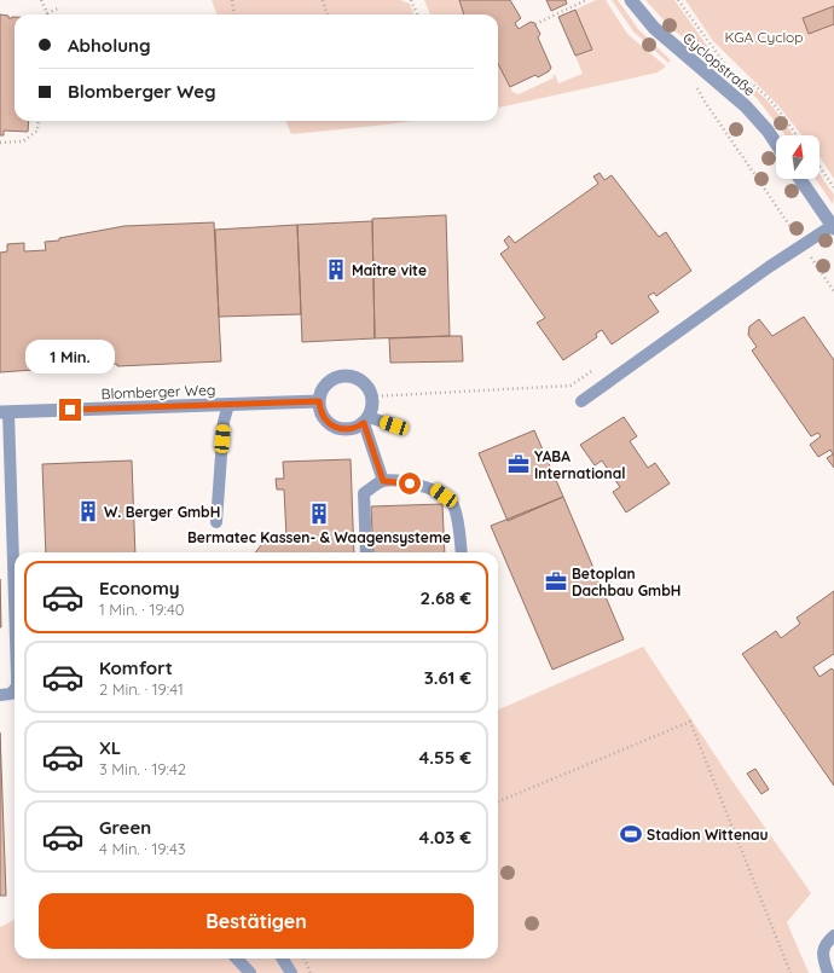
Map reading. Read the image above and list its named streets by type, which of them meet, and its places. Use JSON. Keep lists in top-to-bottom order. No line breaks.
{"streets":{"street":["Cyclopstraße","Blomberger Weg"]},"parks":["KGA Cyclop"],"places":{"building":["Maître vite","W. Berger GmbH","Bermatec Kassen- & Waagensysteme"],"office":["YABA International","Betoplan Dachbau GmbH"],"sports":["Stadion Wittenau"]},"north":"top","page":{"banner":["Abholung","Blomberger Weg"],"bubble":"1 Min.","list":[{"name":"Economy","note":"1 Min. · 19:40","value":"2.68 €"},{"name":"Komfort","note":"2 Min. · 19:41","value":"3.61 €"},{"name":"XL","note":"3 Min. · 19:42","value":"4.55 €"},{"name":"Green","note":"4 Min. · 19:43","value":"4.03 €"}],"buttons":"Bestätigen"}}
